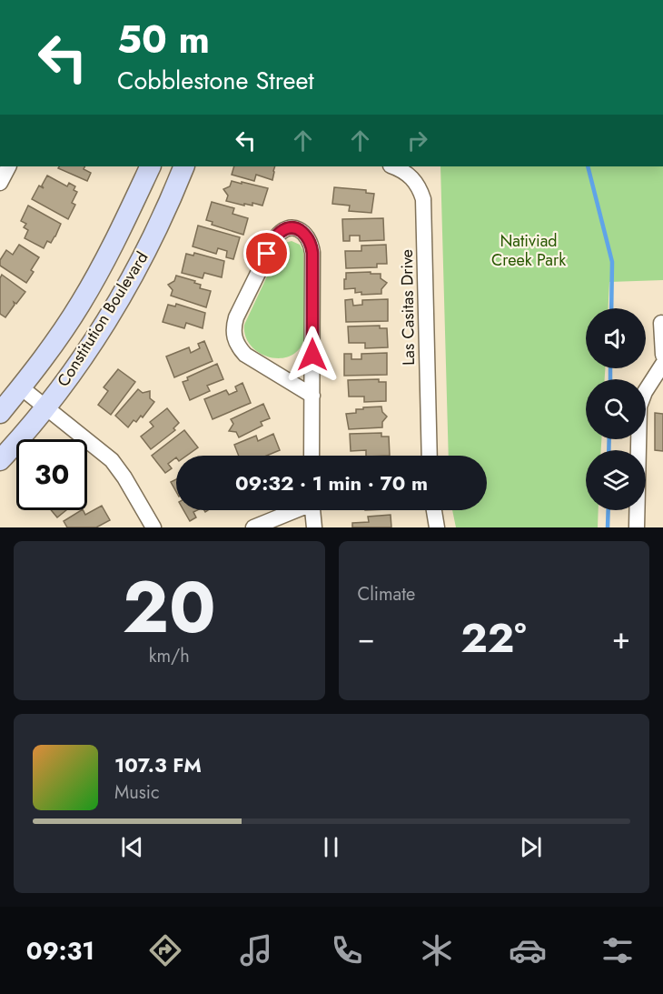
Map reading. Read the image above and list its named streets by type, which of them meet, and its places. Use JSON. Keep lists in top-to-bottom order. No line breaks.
{"streets":{"main road":["Constitution Boulevard"],"street":["Las Casitas Drive"]},"parks":["Nativiad Creek Park"],"page":{"turn":["50 m","Cobblestone Street"],"limit":"30","trip":"09:32 · 1 min · 70 m","tile":[["20","km/h"],"Climate"],"heat":["−","22°","+"],"song":["107.3 FM","Music"],"tabs":"09:31"}}
